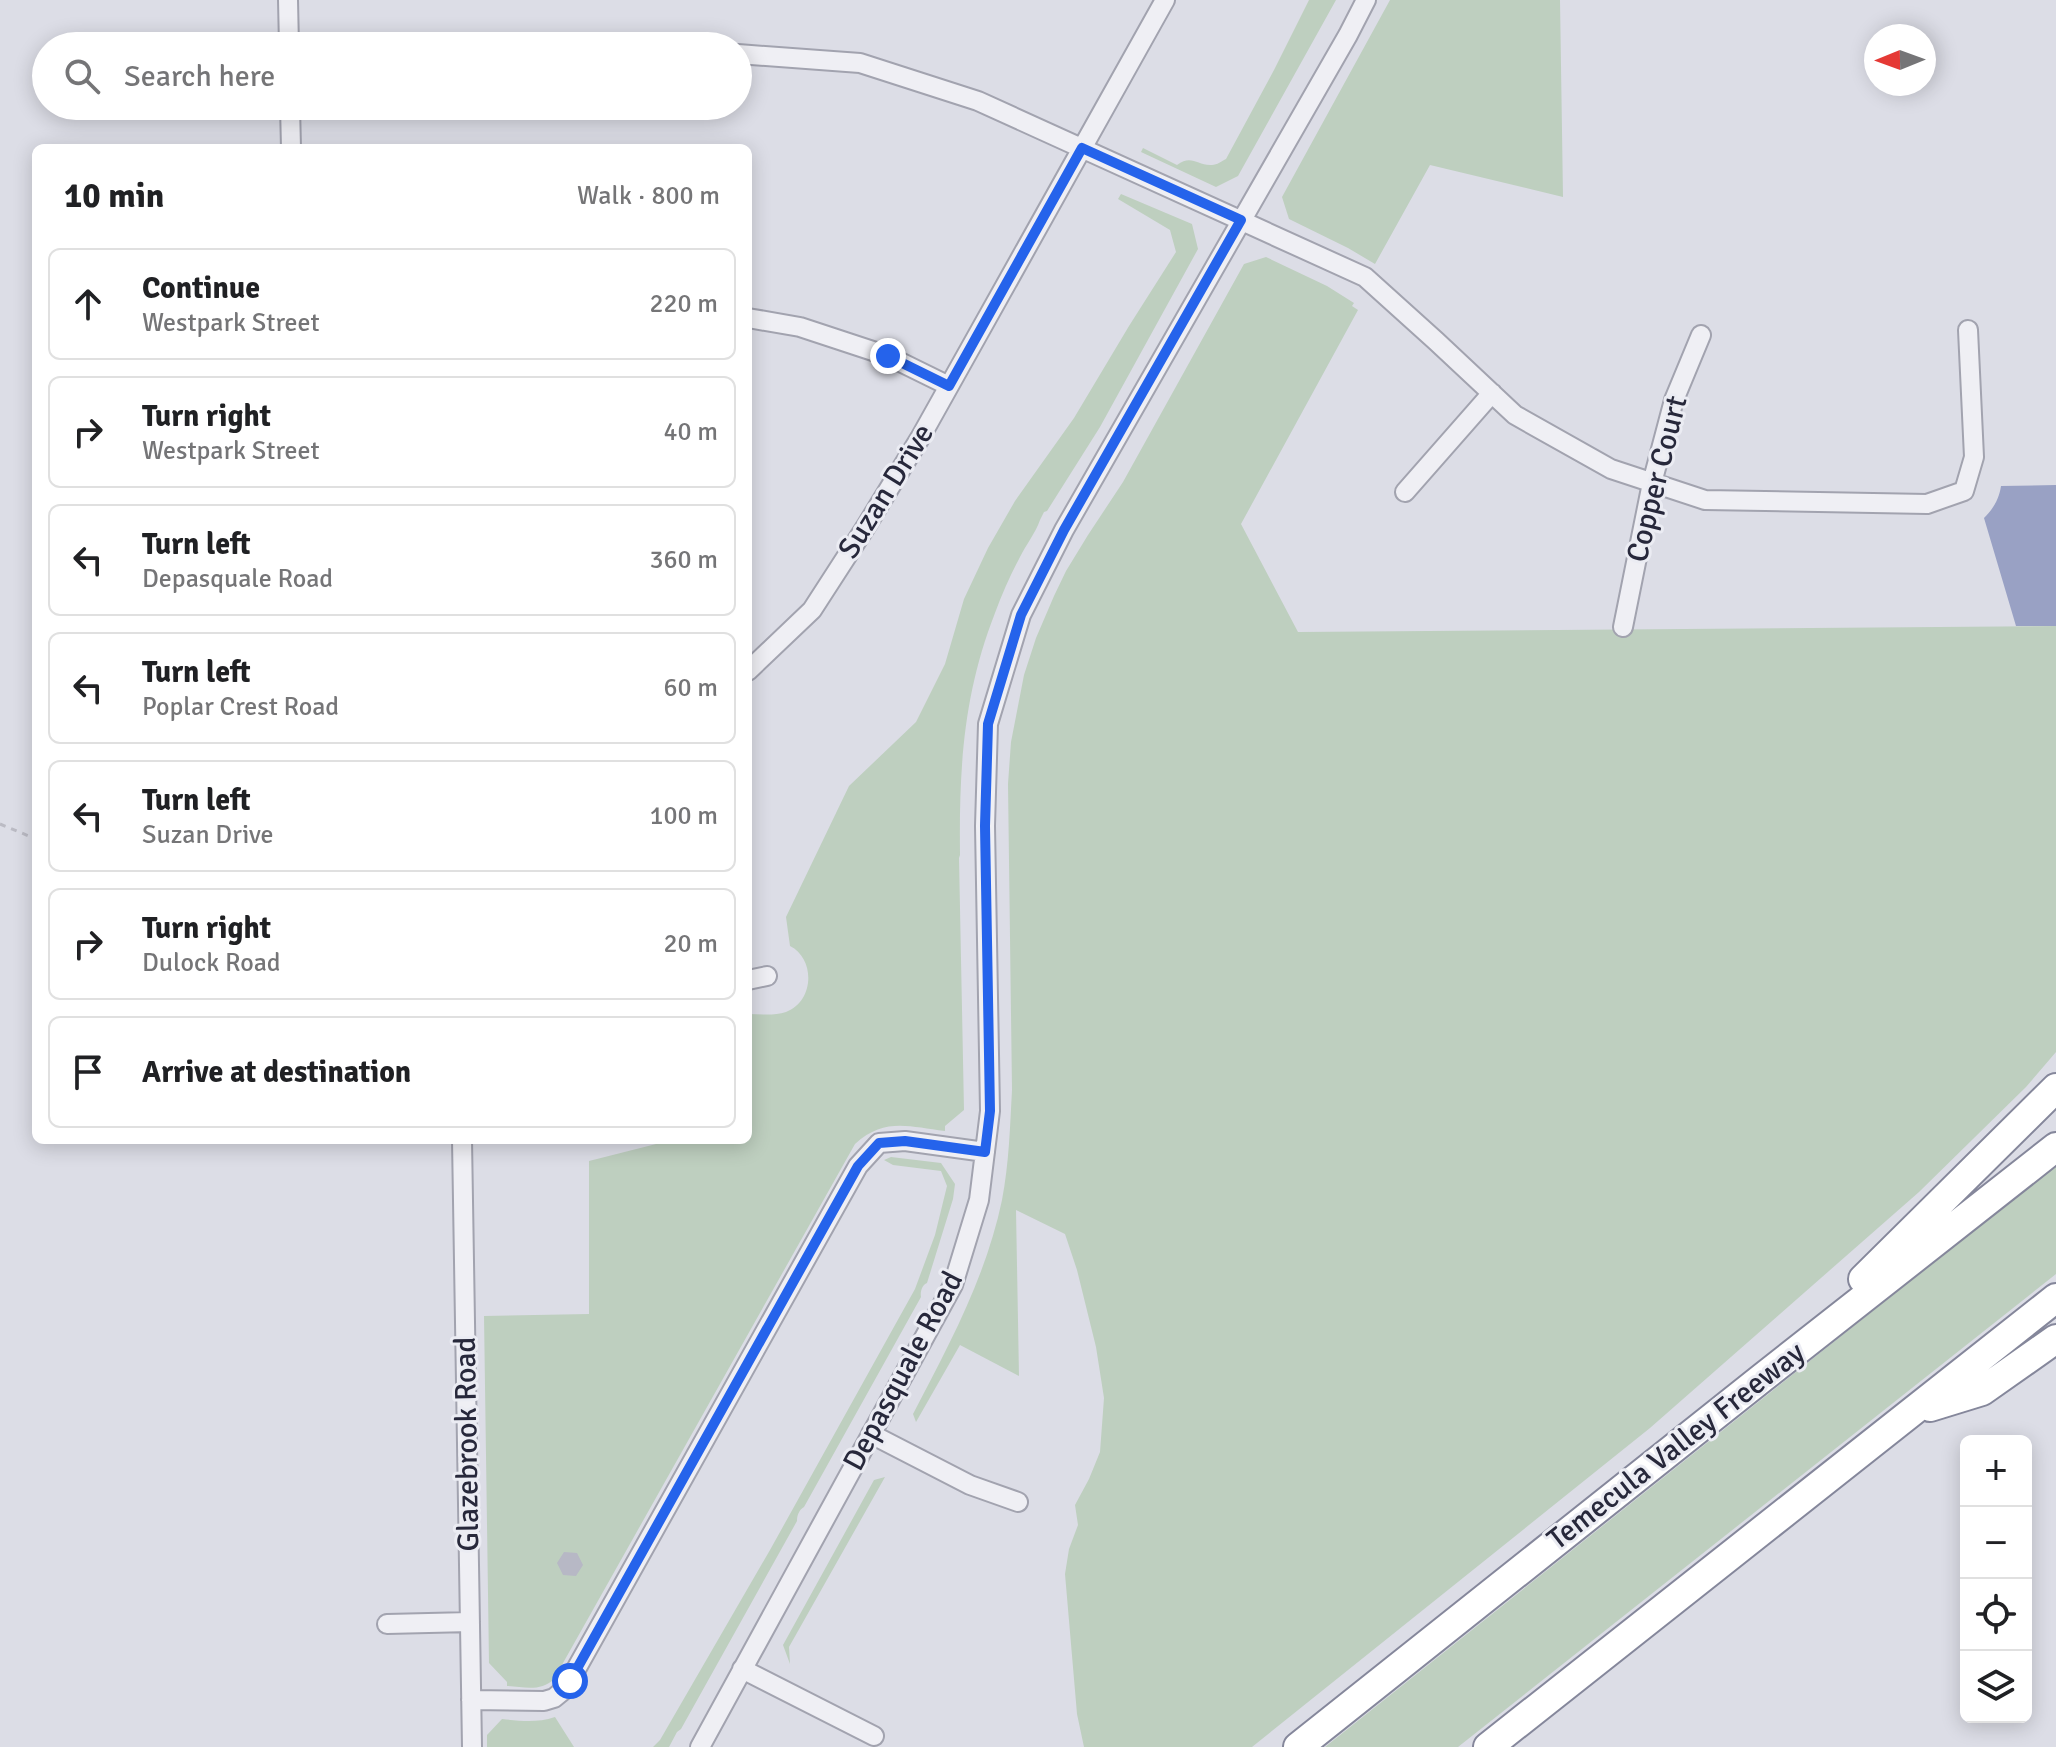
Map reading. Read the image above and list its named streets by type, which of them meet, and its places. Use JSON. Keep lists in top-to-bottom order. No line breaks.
{"streets":{"highway":["Temecula Valley Freeway"],"street":["Copper Court","Suzan Drive","Depasquale Road","Glazebrook Road"]},"north":"left","page":{"search":"Search here","heading":["10 min","Walk · 800 m"],"list":[["Continue","Westpark Street","220 m"],["Turn right","Westpark Street","40 m"],["Turn left","Depasquale Road","360 m"],["Turn left","Poplar Crest Road","60 m"],["Turn left","Suzan Drive","100 m"],["Turn right","Dulock Road","20 m"],"Arrive at destination"],"map_buttons":["+","−"]}}
